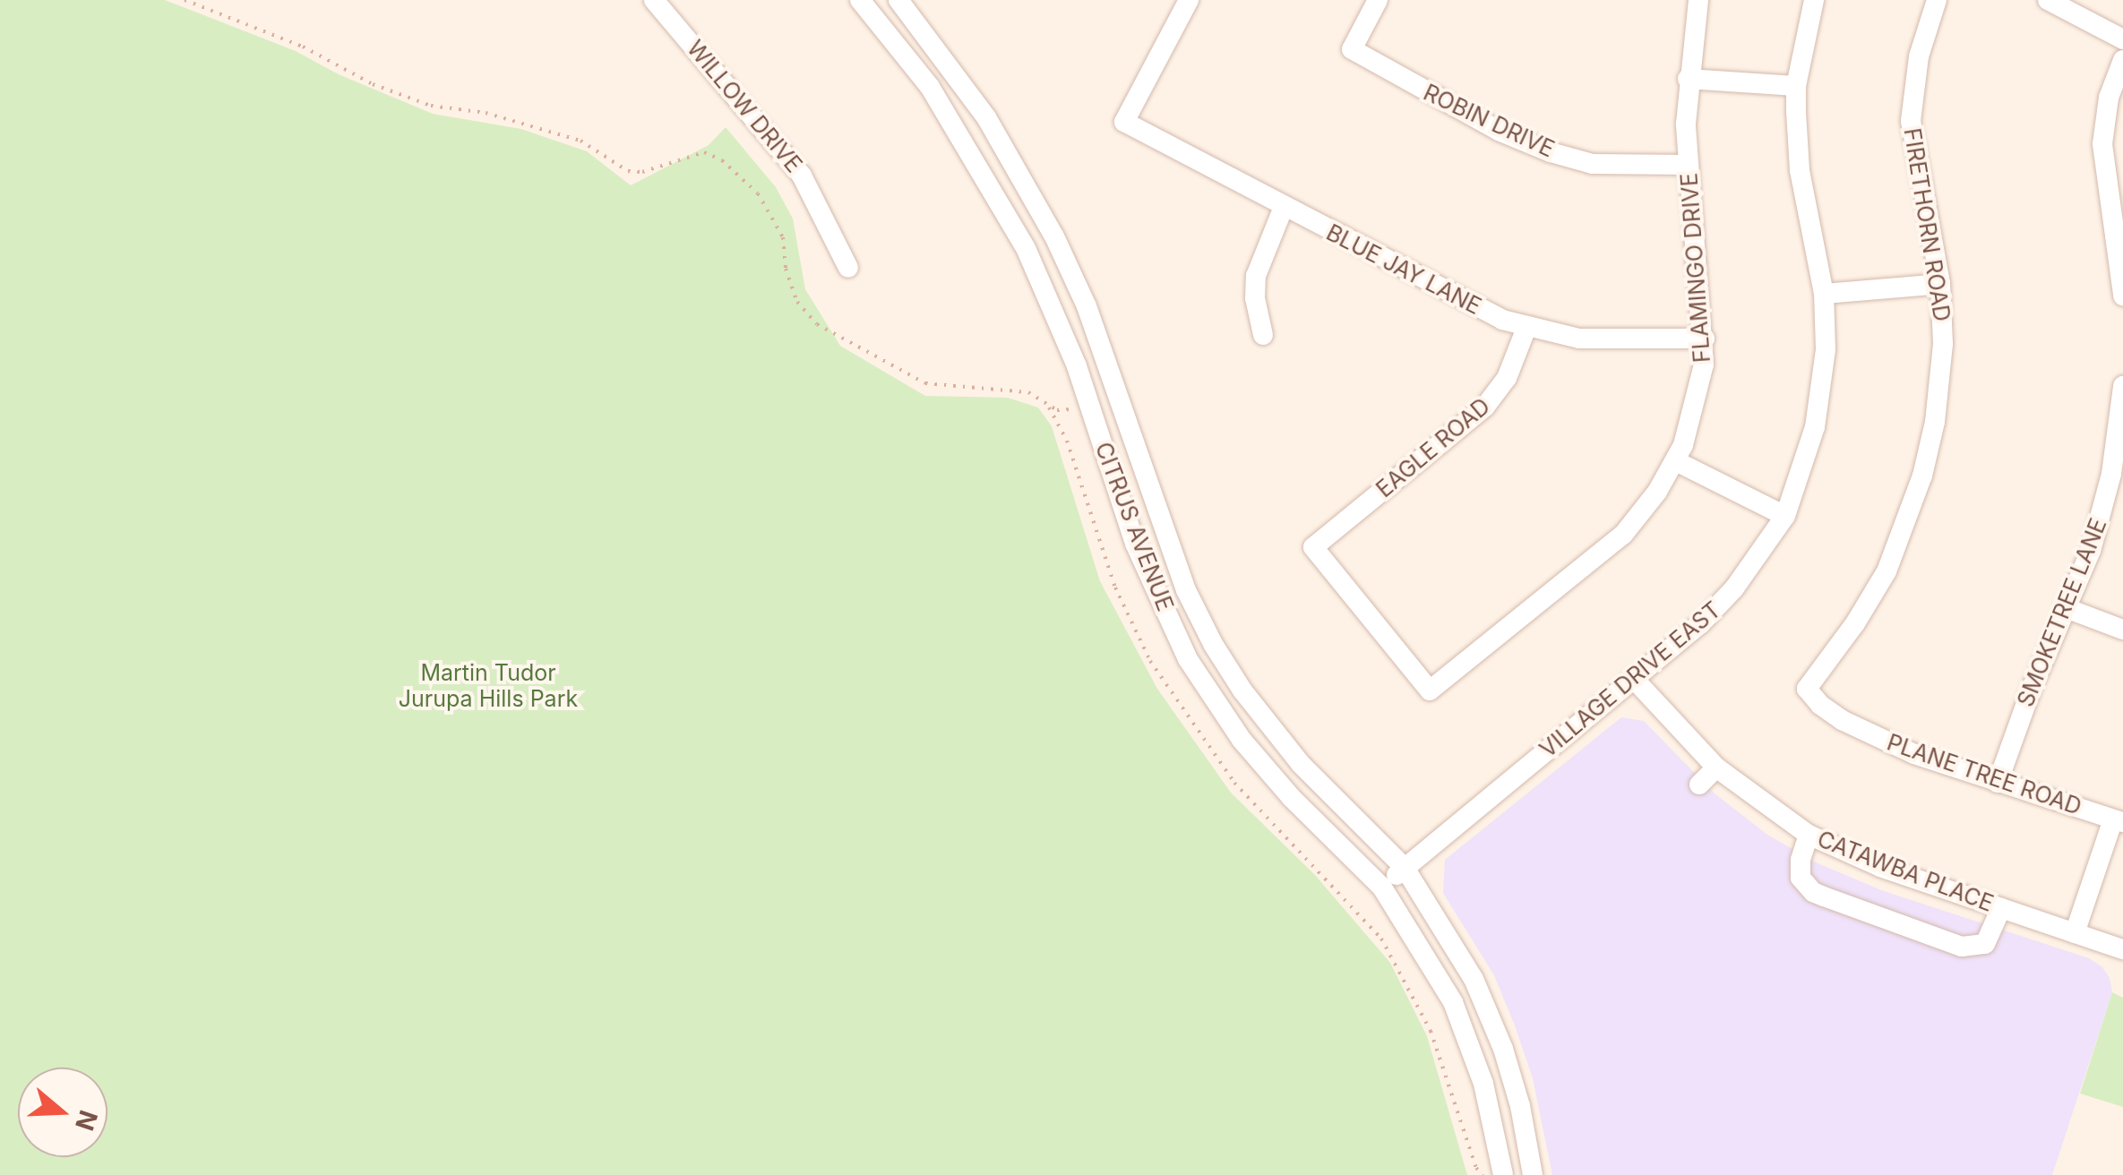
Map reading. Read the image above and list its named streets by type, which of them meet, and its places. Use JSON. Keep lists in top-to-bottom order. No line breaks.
{"streets":{"street":["WILLOW DRIVE","ROBIN DRIVE","FIRETHORN ROAD","FLAMINGO DRIVE","BLUE JAY LANE","EAGLE ROAD","CITRUS AVENUE","SMOKETREE LANE","VILLAGE DRIVE EAST","PLANE TREE ROAD","CATAWBA PLACE"]},"crossings":[["ROBIN DRIVE","FLAMINGO DRIVE"],["FIRETHORN ROAD","PLANE TREE ROAD"],["FLAMINGO DRIVE","BLUE JAY LANE"],["FLAMINGO DRIVE","EAGLE ROAD"],["BLUE JAY LANE","EAGLE ROAD"],["CITRUS AVENUE","VILLAGE DRIVE EAST"],["SMOKETREE LANE","PLANE TREE ROAD"],["VILLAGE DRIVE EAST","CATAWBA PLACE"]],"parks":["Martin Tudor Jurupa Hills Park"],"north":"right"}
